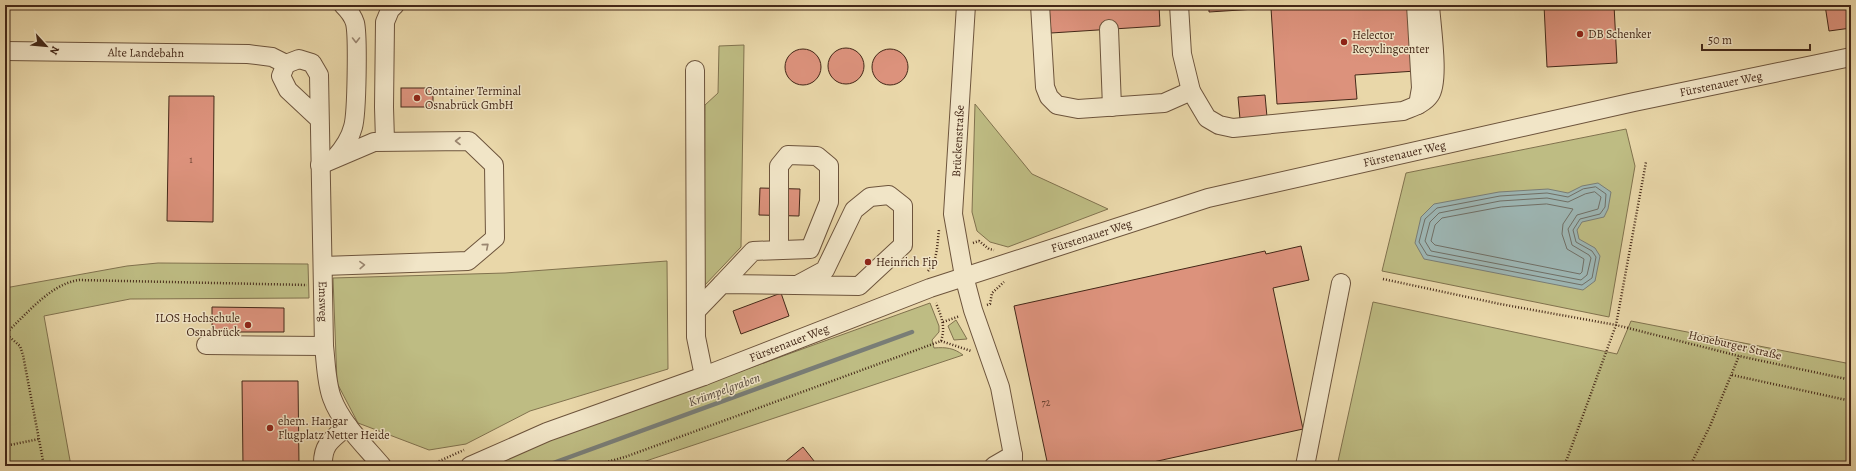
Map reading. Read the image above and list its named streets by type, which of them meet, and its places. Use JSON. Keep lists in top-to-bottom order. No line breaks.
{"streets":{"street":["Alte Landebahn","Fürstenauer Weg","Brückenstraße","Emsweg"],"path":["Honeburger Straße"]},"crossings":[["Alte Landebahn","Emsweg"],["Fürstenauer Weg","Brückenstraße"]],"water":["Krümpelgraben"],"places":["DB Schenker","Helector Recyclingcenter","Container Terminal Osnabrück GmbH","Heinrich Fip","ILOS Hochschule Osnabrück","ehem. Hangar Flugplatz Netter Heide"],"house_numbers":["1","72"],"scale_bar":"50 m","north":"bottom right"}
